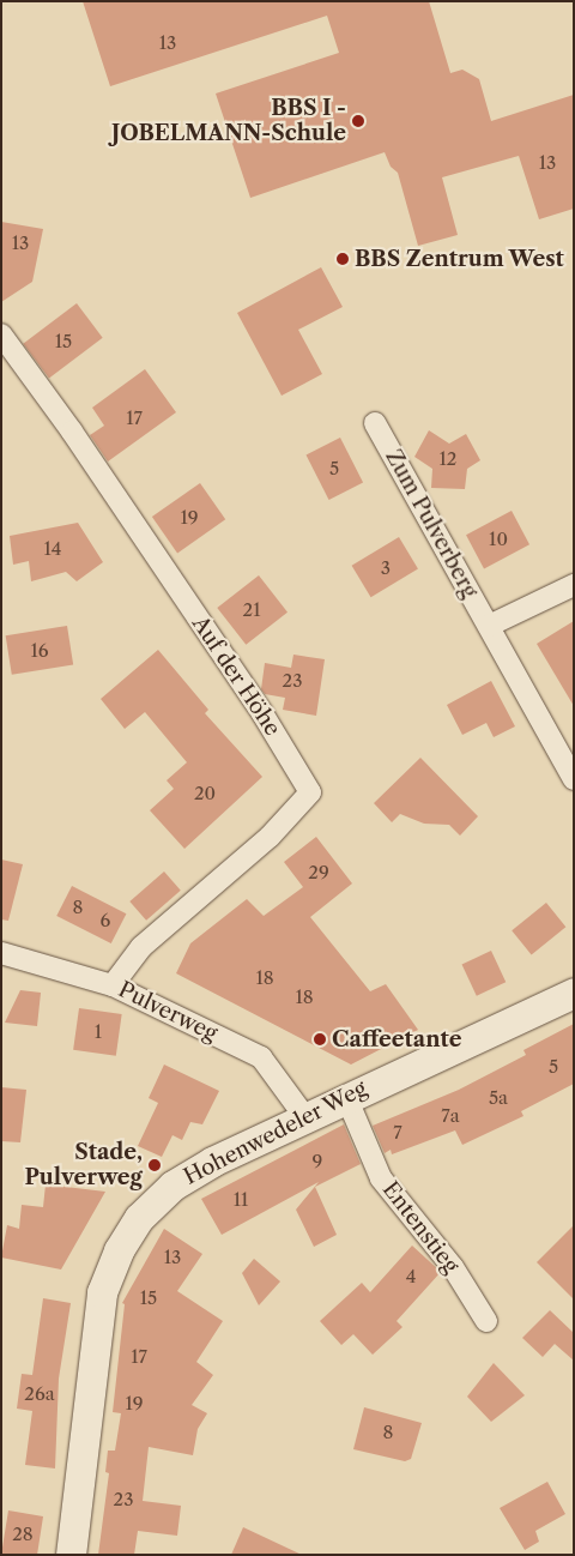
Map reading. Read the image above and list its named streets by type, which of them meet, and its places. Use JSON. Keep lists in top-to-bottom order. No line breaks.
{"streets":{"street":["Zum Pulverberg","Auf der Höhe","Pulverweg","Hohenwedeler Weg","Entenstieg"]},"crossings":[["Auf der Höhe","Pulverweg"],["Pulverweg","Hohenwedeler Weg"],["Hohenwedeler Weg","Entenstieg"]],"places":["BBS I - JOBELMANN-Schule","BBS Zentrum West","Caffeetante","Stade, Pulverweg"],"house_numbers":["13","13","13","15","17","12","5","19","10","14","3","21","16","23","20","29","8","6","18","18","1","5","5a","7a","7","9","11","13","4","15","17","26a","19","8","23","28"]}
